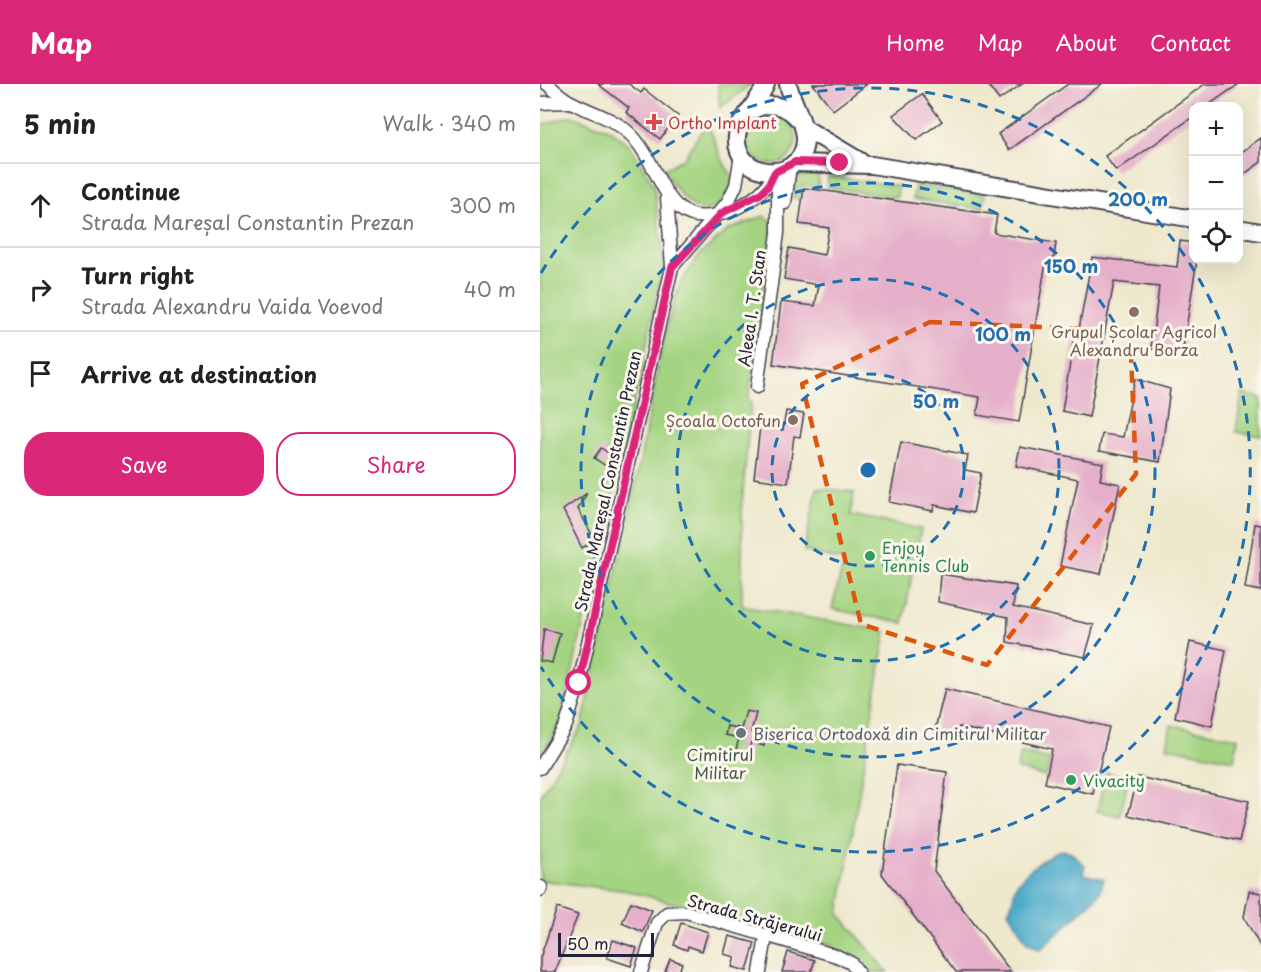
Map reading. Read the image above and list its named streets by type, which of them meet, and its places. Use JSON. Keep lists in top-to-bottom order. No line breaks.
{"streets":{"street":["Aleea I. T. Stan","Strada Mareșal Constantin Prezan","Strada Străjerului"]},"parks":["Cimitirul Militar"],"places":{"health":["Ortho Implant"],"other":["Grupul Școlar Agricol Alexandru Borza","Școala Octofun","Enjoy Tennis Club","Biserica Ortodoxă din Cimitirul Militar","Vivacity"]},"scale_bar":"50 m","page":{"header":"Map","nav":["Home","Map","About","Contact"],"heading":["5 min","Walk · 340 m"],"map_buttons":["+","−"],"list":[["Continue","Strada Mareșal Constantin Prezan","300 m"],["Turn right","Strada Alexandru Vaida Voevod","40 m"],"Arrive at destination"],"buttons":["Save","Share"],"scale":"50 m"},"rings":["200 m","150 m","100 m","50 m"]}
